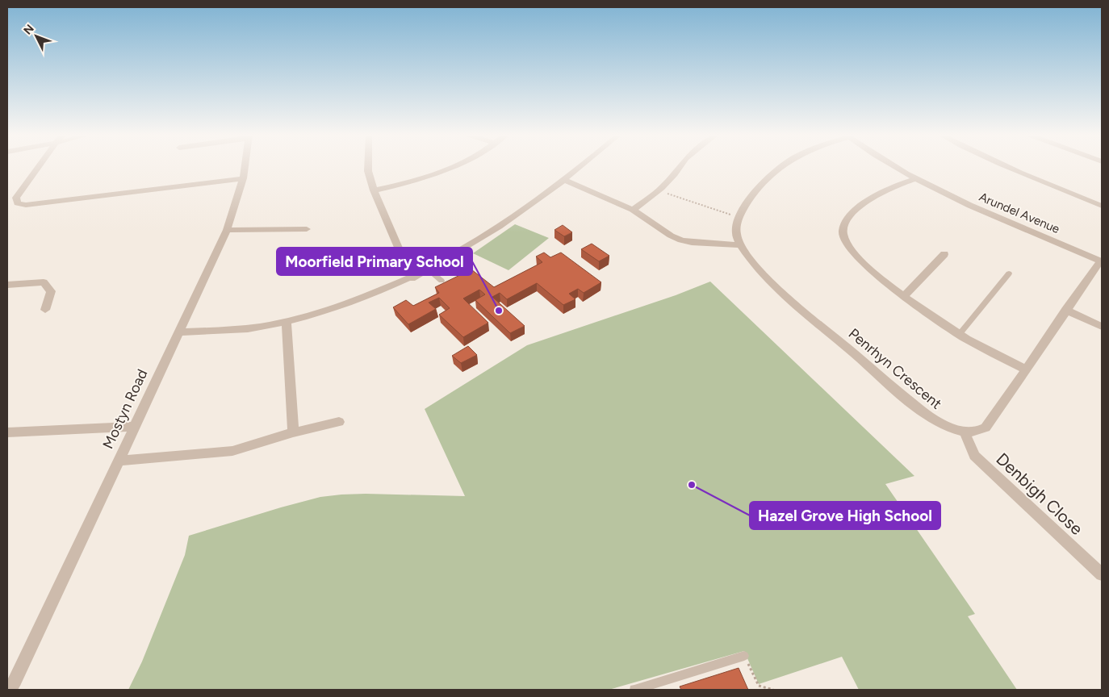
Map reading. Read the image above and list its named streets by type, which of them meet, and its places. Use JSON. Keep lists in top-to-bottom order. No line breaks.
{"streets":{"street":["Arundel Avenue","Penrhyn Crescent","Mostyn Road","Denbigh Close"]},"crossings":[["Arundel Avenue","Penrhyn Crescent"],["Penrhyn Crescent","Denbigh Close"]],"places":["Moorfield Primary School","Hazel Grove High School"],"north":"top left"}
